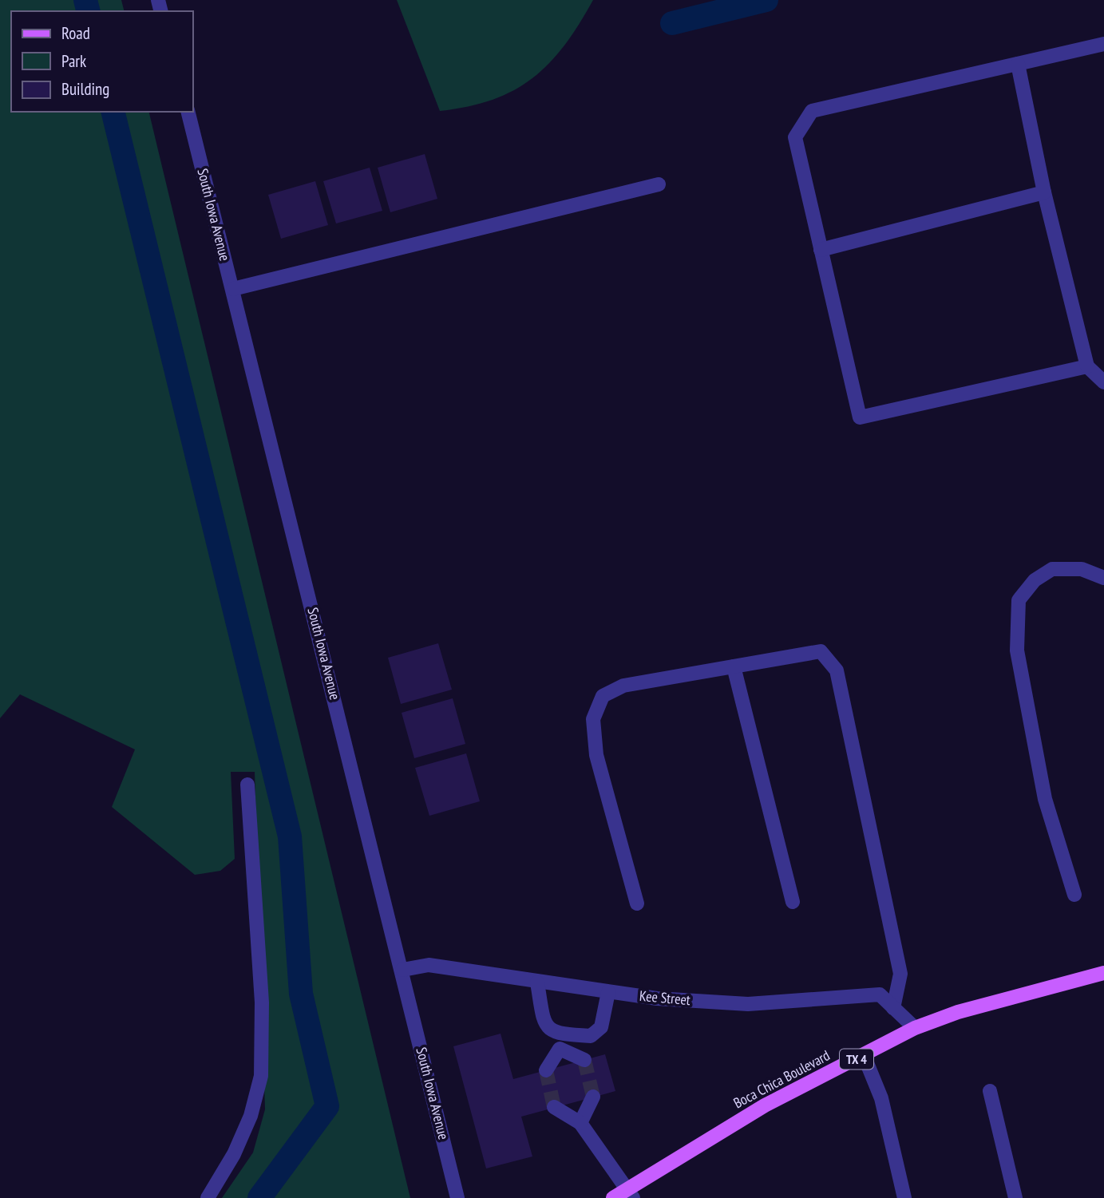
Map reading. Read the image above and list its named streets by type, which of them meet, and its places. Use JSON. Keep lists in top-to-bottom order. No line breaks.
{"streets":{"main road":["TX 4","Boca Chica Boulevard"],"street":["South Iowa Avenue","Kee Street"]},"crossings":[["South Iowa Avenue","Kee Street"],["Kee Street","Boca Chica Boulevard"]],"legend":["Road","Park","Building"]}
